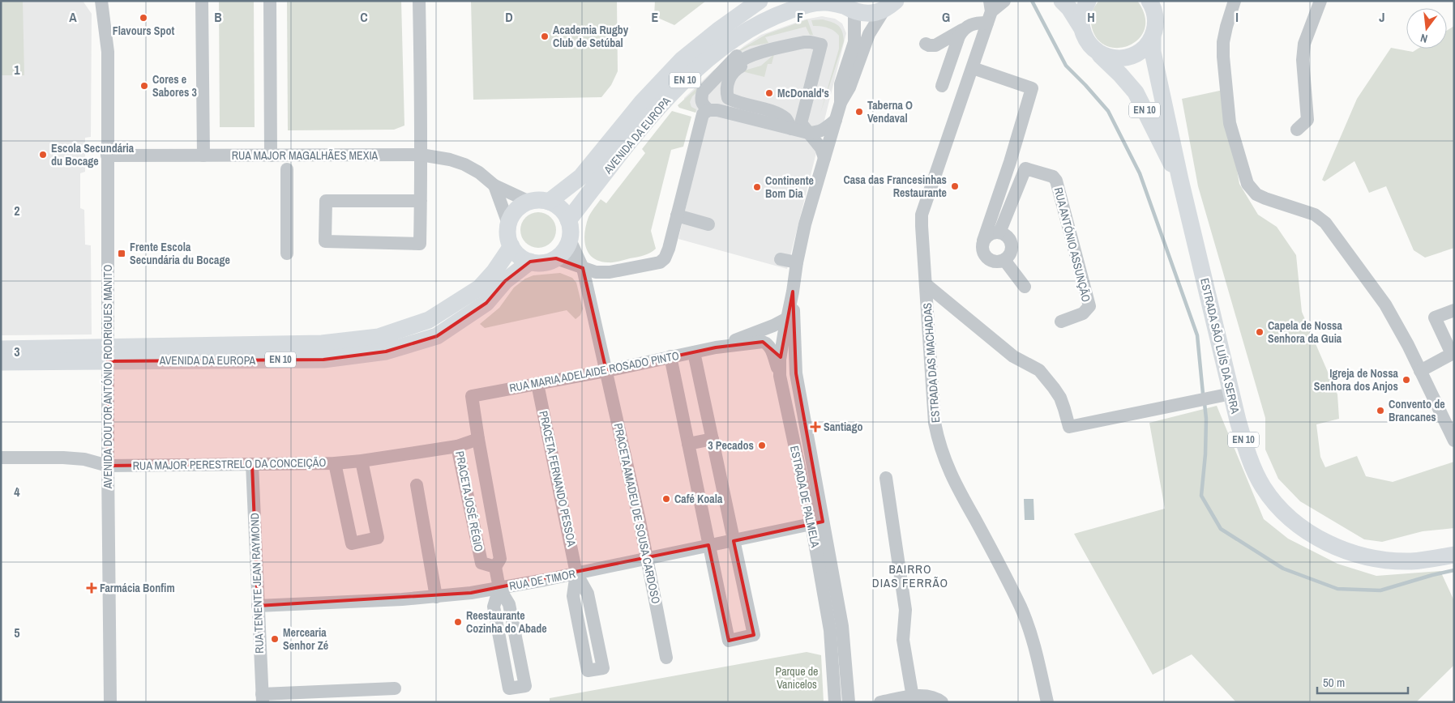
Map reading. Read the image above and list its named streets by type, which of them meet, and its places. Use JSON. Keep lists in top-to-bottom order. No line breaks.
{"streets":{"main road":["EN 10","AVENIDA DA EUROPA","ESTRADA SÃO LUÍS DA SERRA"],"street":["RUA MAJOR MAGALHÃES MEXIA","RUA ANTÓNIO ASSUNÇÃO","ESTRADA DAS MACHADAS","RUA MARIA ADELAIDE ROSADO PINTO","AVENIDA DOUTOR ANTÓNIO RODRIGUES MANITO","RUA MAJOR PERESTRELO DA CONCEIÇÃO","PRACETA FERNANDO PESSOA","ESTRADA DE PALMELA","PRACETA JOSÉ RÉGIO","PRACETA AMADEU DE SOUSA CARDOSO","RUA DE TIMOR","RUA TENENTE JEAN RAYMOND"]},"crossings":[["EN 10","AVENIDA DA EUROPA"],["EN 10","ESTRADA SÃO LUÍS DA SERRA"],["EN 10","ESTRADA DE PALMELA"],["AVENIDA DA EUROPA","ESTRADA DE PALMELA"],["AVENIDA DA EUROPA","PRACETA AMADEU DE SOUSA CARDOSO"],["RUA MAJOR MAGALHÃES MEXIA","AVENIDA DOUTOR ANTÓNIO RODRIGUES MANITO"],["RUA MARIA ADELAIDE ROSADO PINTO","PRACETA FERNANDO PESSOA"],["RUA MARIA ADELAIDE ROSADO PINTO","ESTRADA DE PALMELA"],["RUA MARIA ADELAIDE ROSADO PINTO","PRACETA JOSÉ RÉGIO"],["RUA MARIA ADELAIDE ROSADO PINTO","PRACETA AMADEU DE SOUSA CARDOSO"],["AVENIDA DOUTOR ANTÓNIO RODRIGUES MANITO","RUA MAJOR PERESTRELO DA CONCEIÇÃO"],["RUA MAJOR PERESTRELO DA CONCEIÇÃO","PRACETA JOSÉ RÉGIO"],["RUA MAJOR PERESTRELO DA CONCEIÇÃO","RUA TENENTE JEAN RAYMOND"],["PRACETA FERNANDO PESSOA","RUA DE TIMOR"],["ESTRADA DE PALMELA","RUA DE TIMOR"],["PRACETA JOSÉ RÉGIO","RUA DE TIMOR"],["PRACETA AMADEU DE SOUSA CARDOSO","RUA DE TIMOR"],["RUA DE TIMOR","RUA TENENTE JEAN RAYMOND"]],"districts":["BAIRRO DIAS FERRÃO"],"parks":["Parque de Vanicelos"],"places":{"other":["Flavours Spot","Academia Rugby Club de Setúbal","Cores e Sabores 3","McDonald's","Taberna O Vendaval","Escola Secundária du Bocage","Casa das Francesinhas Restaurante","Continente Bom Dia","Capela de Nossa Senhora da Guia","Igreja de Nossa Senhora dos Anjos","Convento de Brancanes","3 Pecados","Café Koala","Reestaurante Cozinha do Abade","Mercearia Senhor Zé"],"transit":["Frente Escola Secundária du Bocage"],"health":["Santiago","Farmácia Bonfim"]},"scale_bar":"50 m","north":"bottom","grid":{"columns":["A","B","C","D","E","F","G","H","I","J"],"rows":["1","2","3","4","5"]}}
